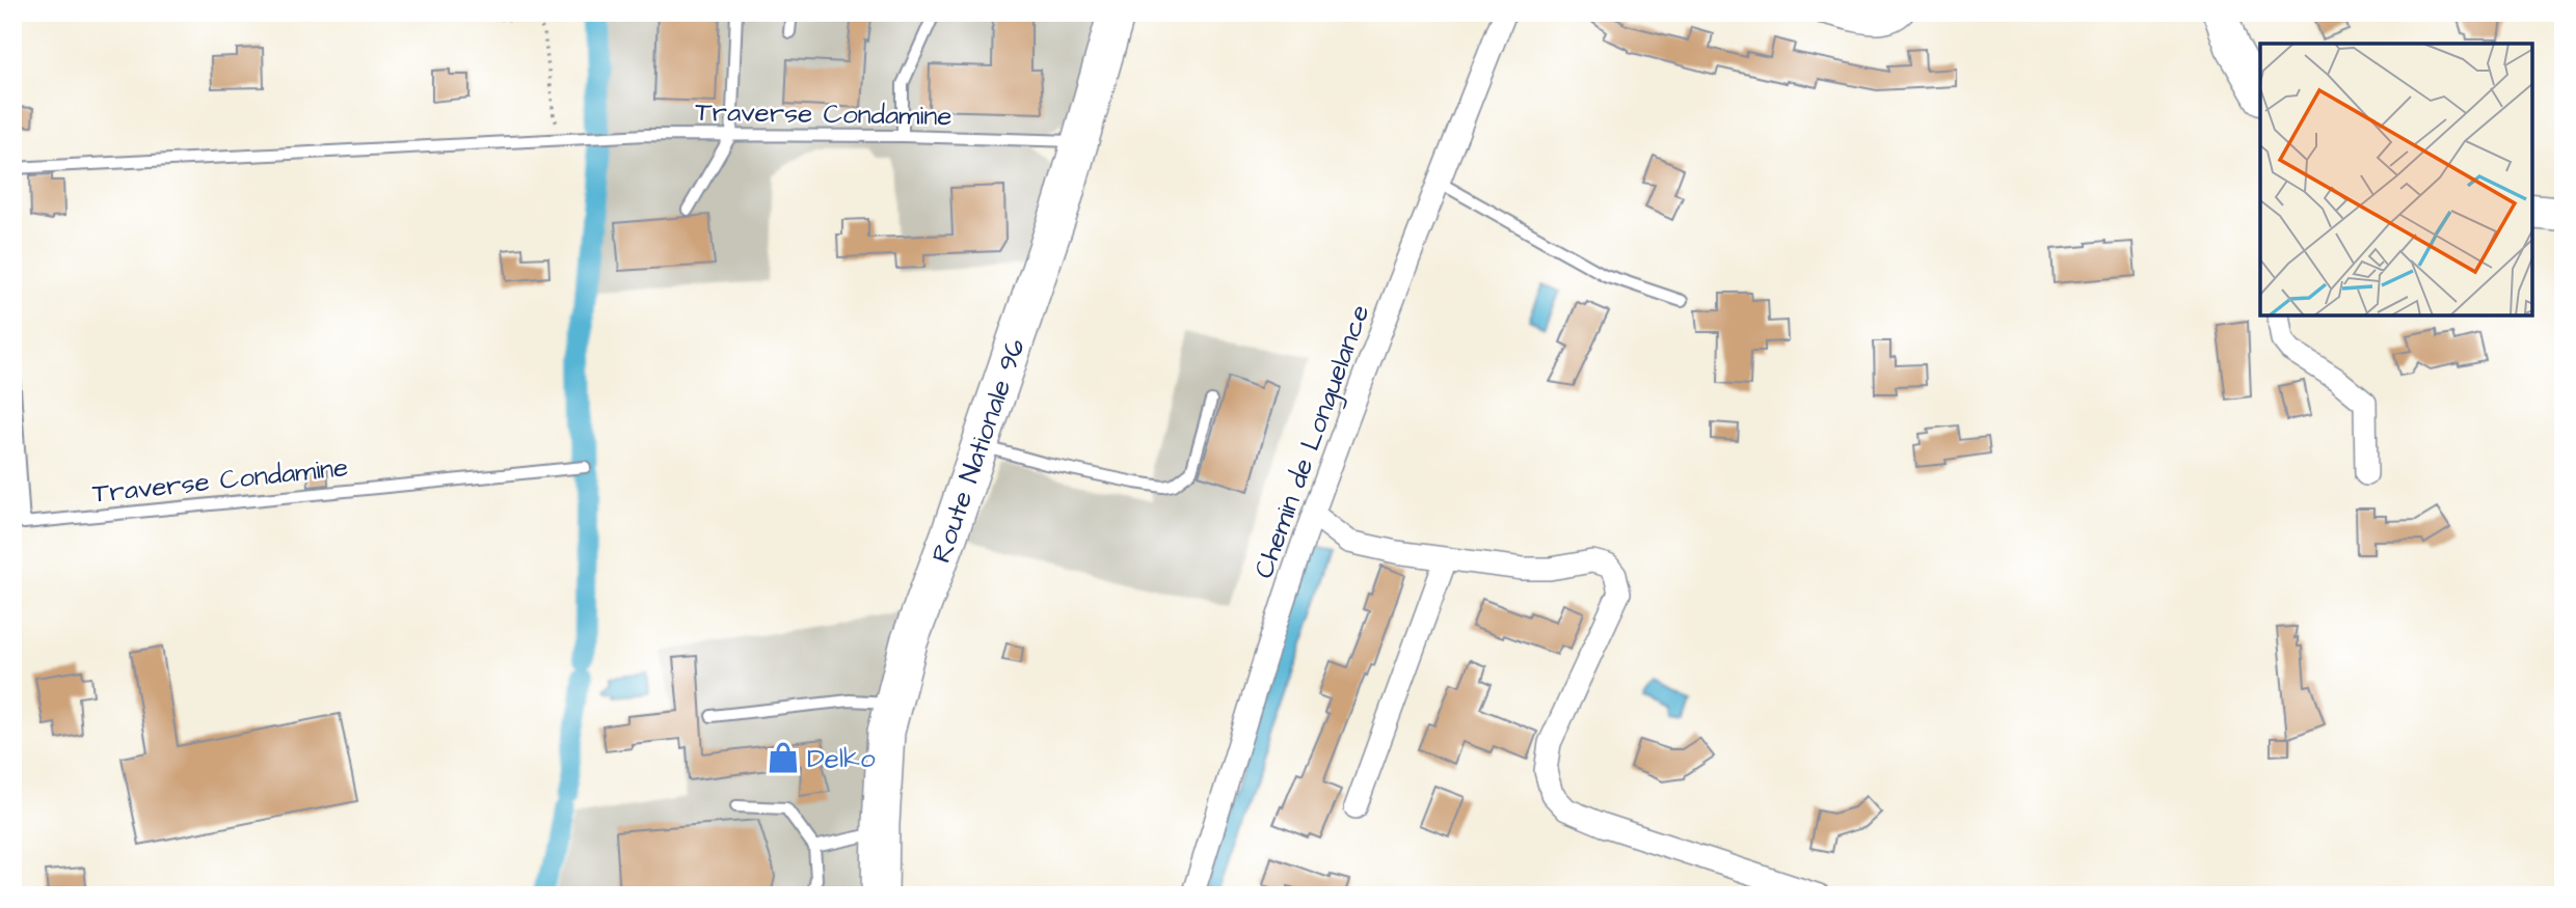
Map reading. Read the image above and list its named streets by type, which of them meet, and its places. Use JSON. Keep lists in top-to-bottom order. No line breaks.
{"streets":{"main road":["Route Nationale 96"],"street":["Chemin de Longuelance"],"lane":["Traverse Condamine"]},"crossings":[["Traverse Condamine","Route Nationale 96"]],"places":{"shop":["Delko"]}}
